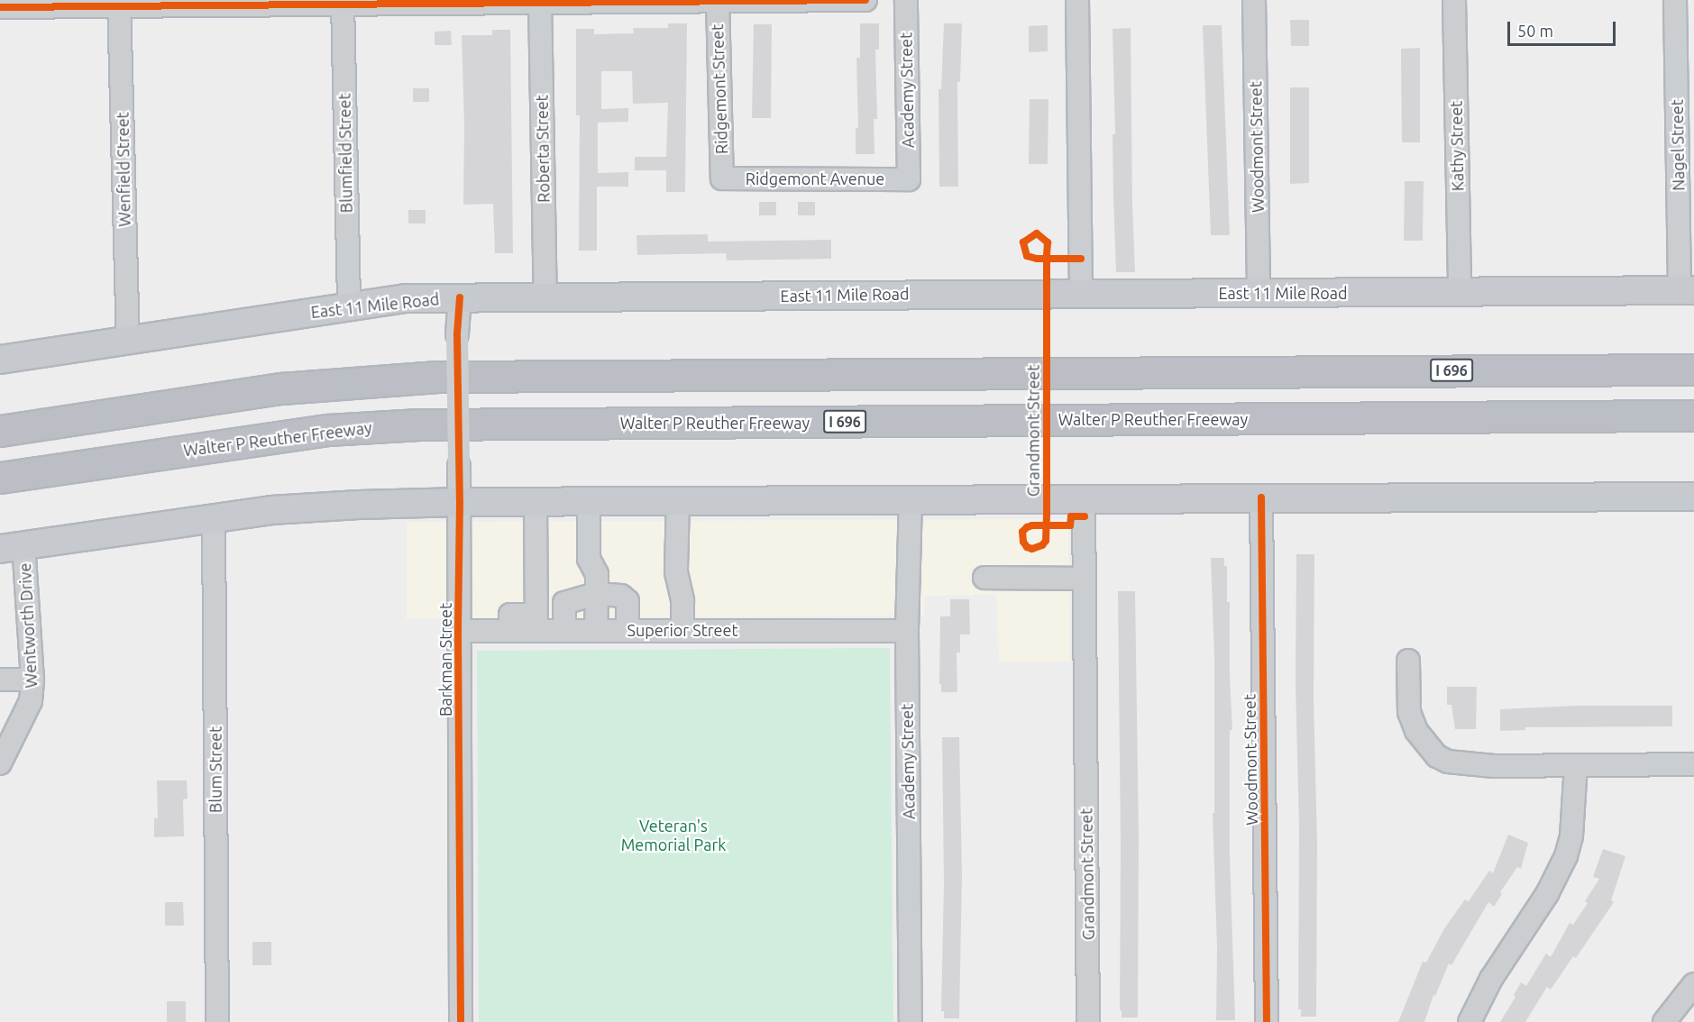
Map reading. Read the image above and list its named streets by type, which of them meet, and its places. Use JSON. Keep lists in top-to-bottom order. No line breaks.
{"streets":{"highway":["I 696","Walter P Reuther Freeway"],"main road":["East 11 Mile Road"],"street":["Ridgemont Street","Academy Street","Nagel Street","Kathy Street","Woodmont Street","Roberta Street","Blumfield Street","Wenfield Street","Ridgemont Avenue","Grandmont Street","Wentworth Drive","Superior Street","Barkman Street","Blum Street"]},"crossings":[["Ridgemont Street","Ridgemont Avenue"],["Academy Street","Ridgemont Avenue"],["Academy Street","Superior Street"],["Nagel Street","East 11 Mile Road"],["Kathy Street","East 11 Mile Road"],["Woodmont Street","East 11 Mile Road"],["Roberta Street","East 11 Mile Road"],["Blumfield Street","East 11 Mile Road"],["Wenfield Street","East 11 Mile Road"],["East 11 Mile Road","Barkman Street"],["Superior Street","Barkman Street"]],"parks":["Veteran's Memorial Park"],"scale_bar":"50 m"}
